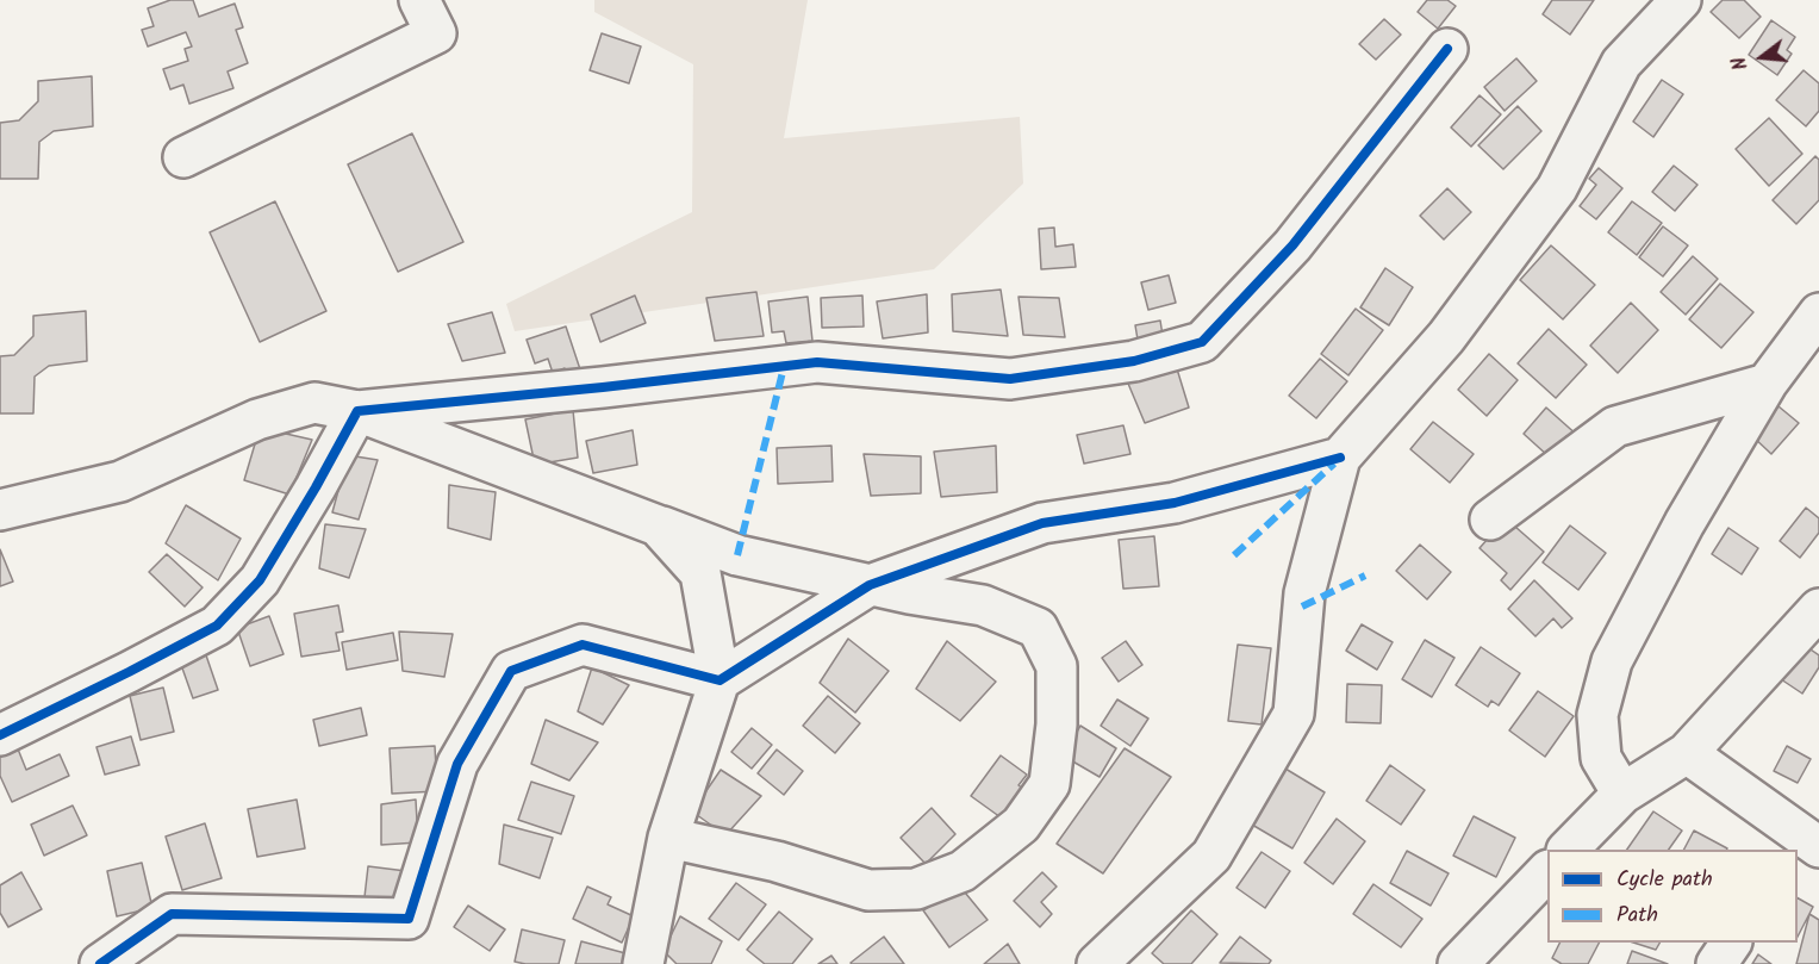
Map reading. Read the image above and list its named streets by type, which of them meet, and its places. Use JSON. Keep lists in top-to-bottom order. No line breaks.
{"legend":["Cycle path","Path"],"north":"left"}
